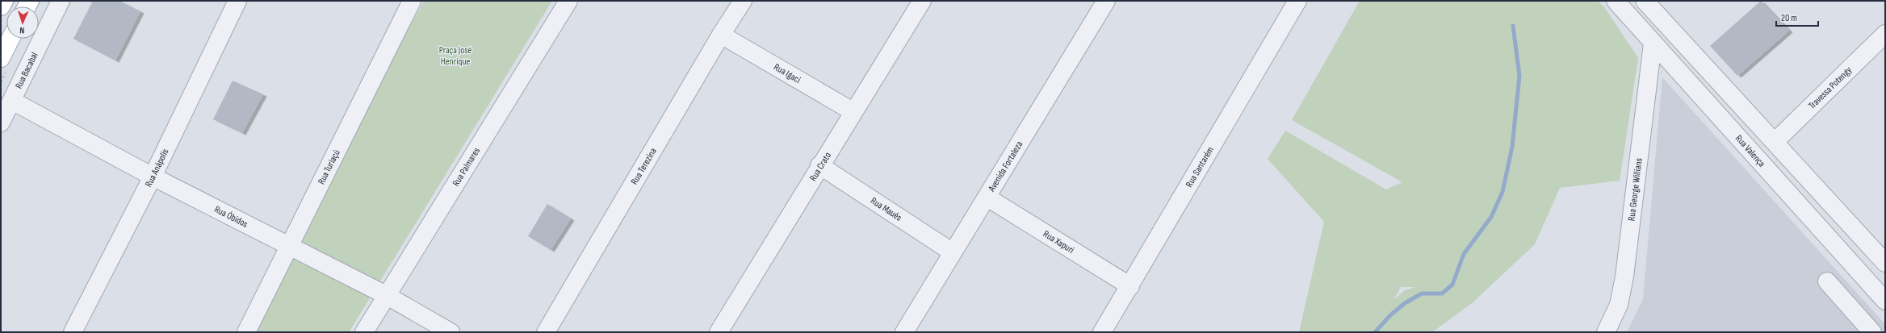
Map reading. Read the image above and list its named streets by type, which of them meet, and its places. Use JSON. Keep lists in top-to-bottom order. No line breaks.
{"streets":{"street":["Rua Bacabal","Rua Igaci","Travessa Potengy","Rua Valença","Rua Palmares","Rua Terezina","Rua Crato","Rua Turiaçú","Avenida Fortaleza","Rua Santarém","Rua Anápolis","Rua George Willians","Rua Maués","Rua Óbidos","Rua Xapuri"]},"crossings":[["Rua Bacabal","Rua Óbidos"],["Rua Igaci","Rua Terezina"],["Rua Igaci","Rua Crato"],["Rua Valença","Rua George Willians"],["Rua Palmares","Rua Óbidos"],["Rua Crato","Rua Maués"],["Rua Turiaçú","Rua Óbidos"],["Avenida Fortaleza","Rua Maués"],["Avenida Fortaleza","Rua Xapuri"],["Rua Santarém","Rua Xapuri"],["Rua Anápolis","Rua Óbidos"]],"parks":["Praça José Henrique"],"scale_bar":"20 m","north":"bottom"}
